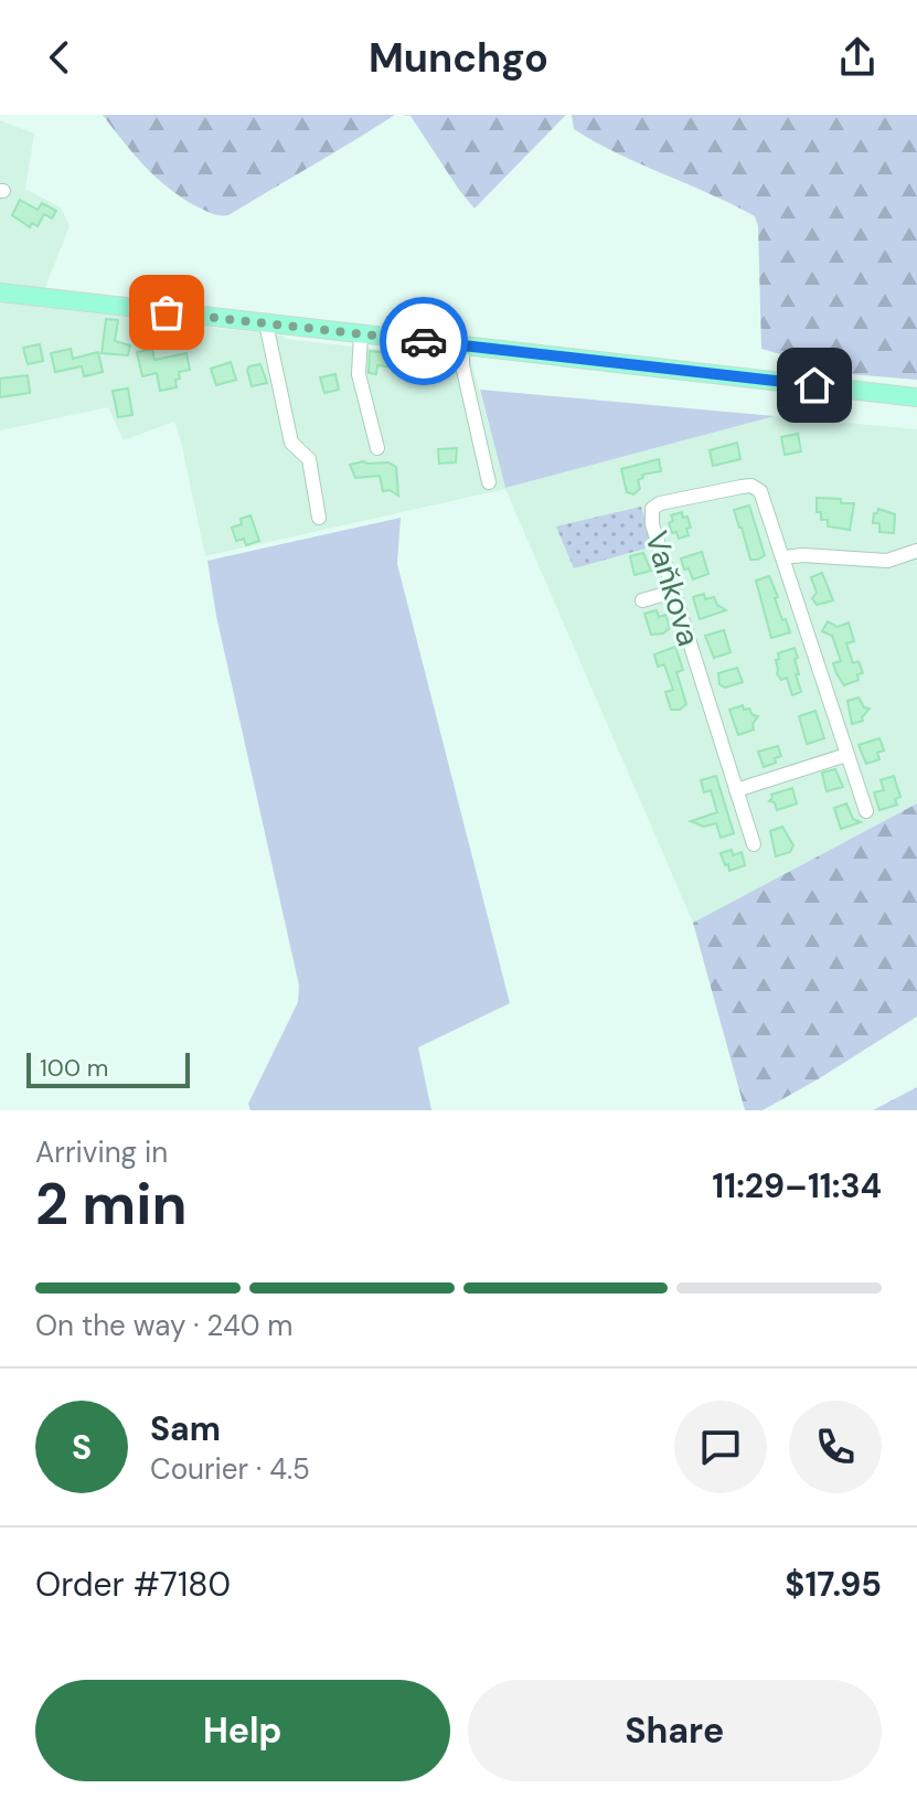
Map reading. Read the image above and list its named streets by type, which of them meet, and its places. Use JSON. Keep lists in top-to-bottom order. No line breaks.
{"streets":{"street":["Vaňkova"]},"scale_bar":"100 m","page":{"header":"Munchgo","scale":"100 m","heading":["2 min","Arriving in","11:29–11:34"],"panel":["Sam","Courier · 4.5","Order #7180","$17.95"],"bar":"On the way · 240 m","round":"S","buttons":["Help","Share"]}}
